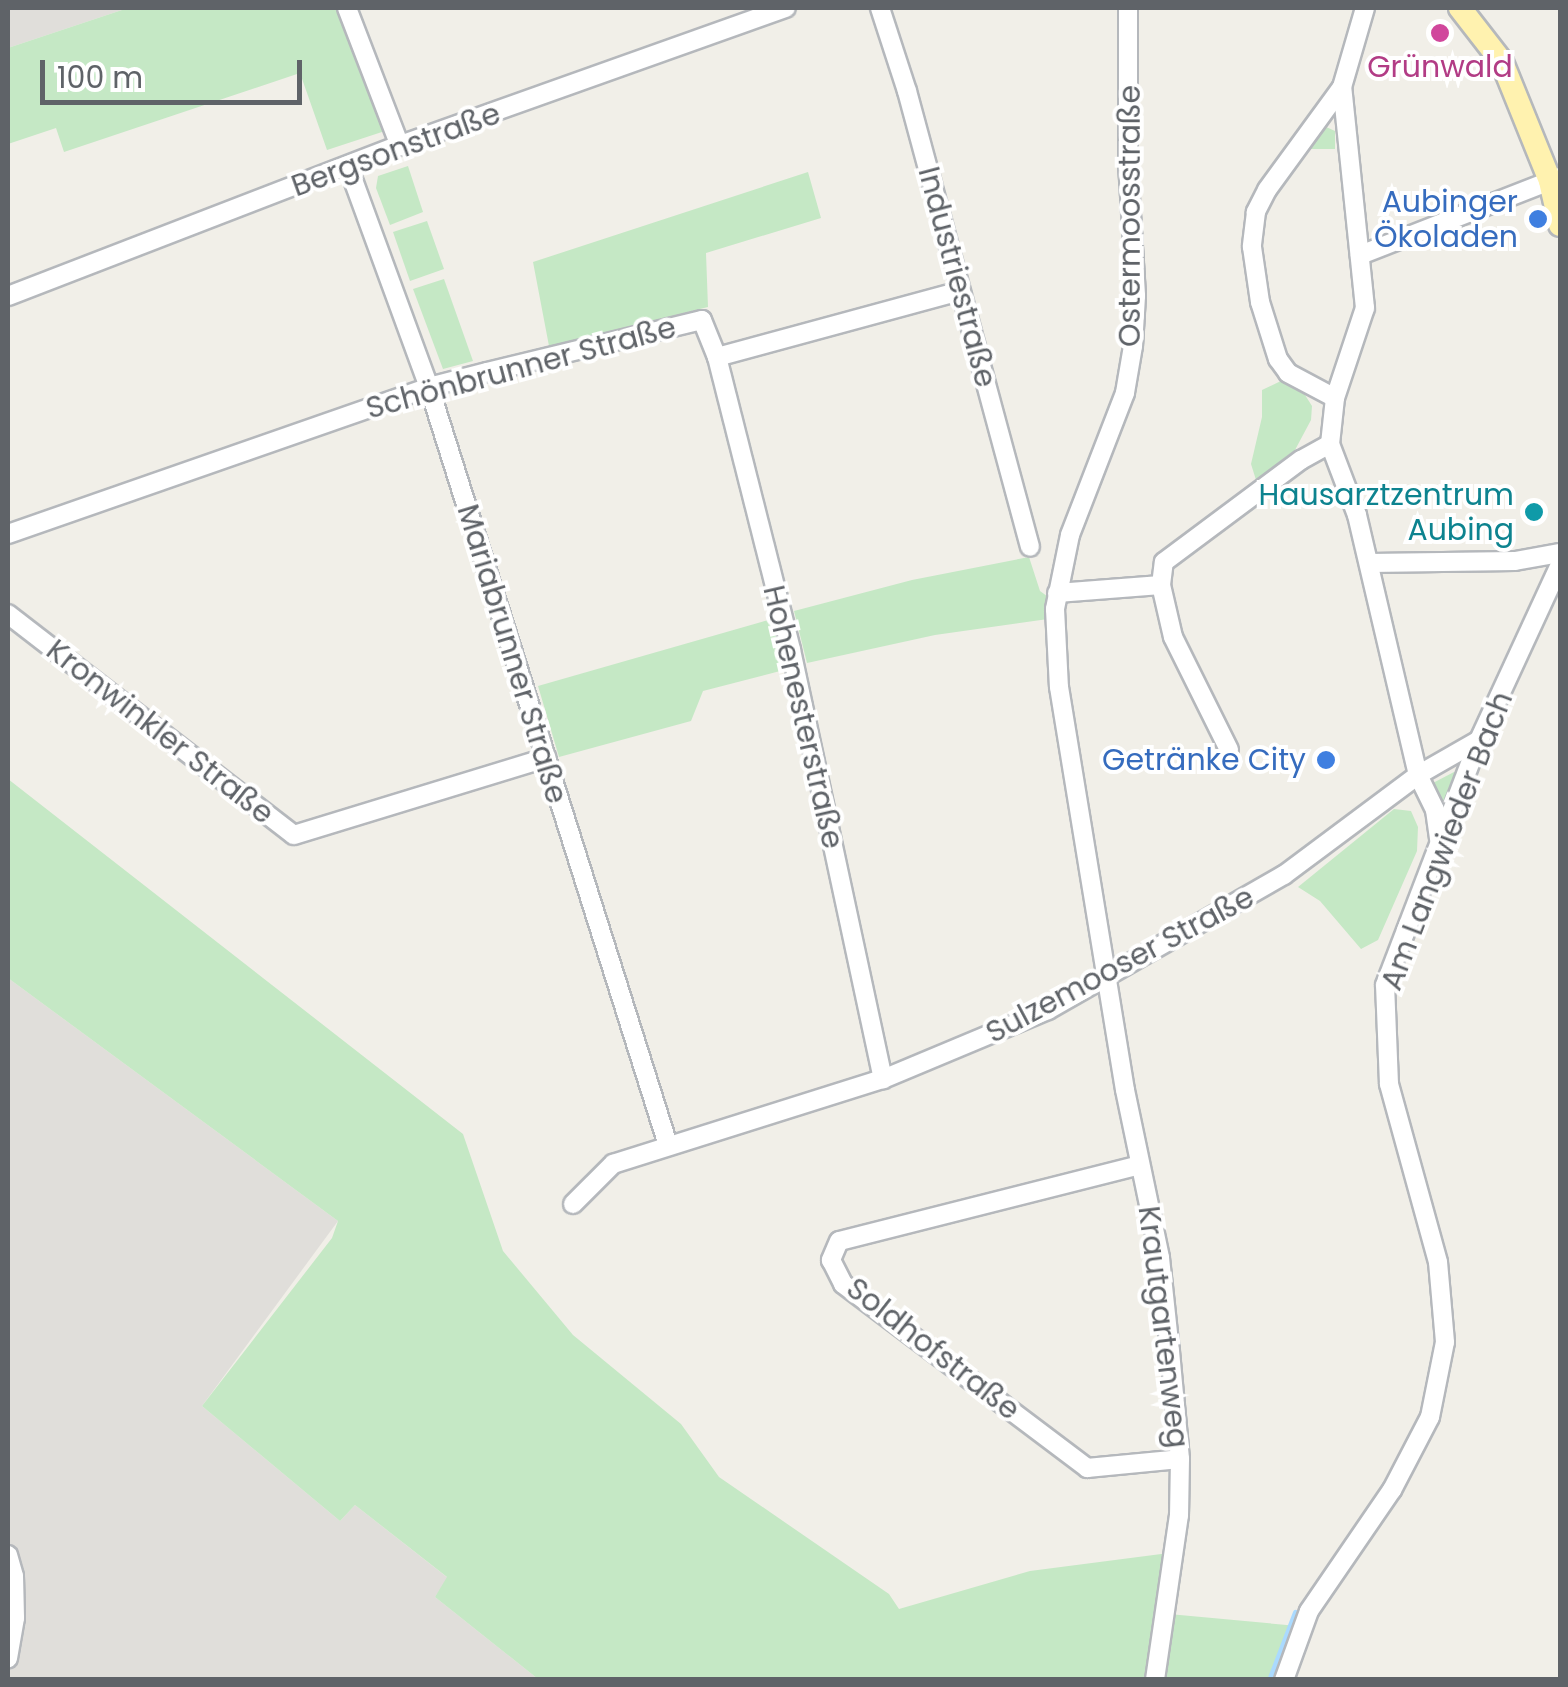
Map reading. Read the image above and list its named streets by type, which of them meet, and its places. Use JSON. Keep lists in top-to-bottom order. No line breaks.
{"streets":{"street":["Bergsonstraße","Ostermoosstraße","Industriestraße","Schönbrunner Straße","Mariabrunner Straße","Hohenesterstraße","Kronwinkler Straße","Am Langwieder Bach","Sulzemooser Straße","Krautgartenweg","Soldhofstraße"]},"crossings":[["Bergsonstraße","Mariabrunner Straße"],["Industriestraße","Schönbrunner Straße"],["Schönbrunner Straße","Mariabrunner Straße"],["Schönbrunner Straße","Hohenesterstraße"],["Mariabrunner Straße","Kronwinkler Straße"],["Mariabrunner Straße","Sulzemooser Straße"],["Hohenesterstraße","Sulzemooser Straße"],["Am Langwieder Bach","Sulzemooser Straße"],["Sulzemooser Straße","Krautgartenweg"],["Krautgartenweg","Soldhofstraße"]],"places":["Grünwald","Aubinger Ökoladen","Hausarztzentrum Aubing","Getränke City"],"scale_bar":"100 m"}
